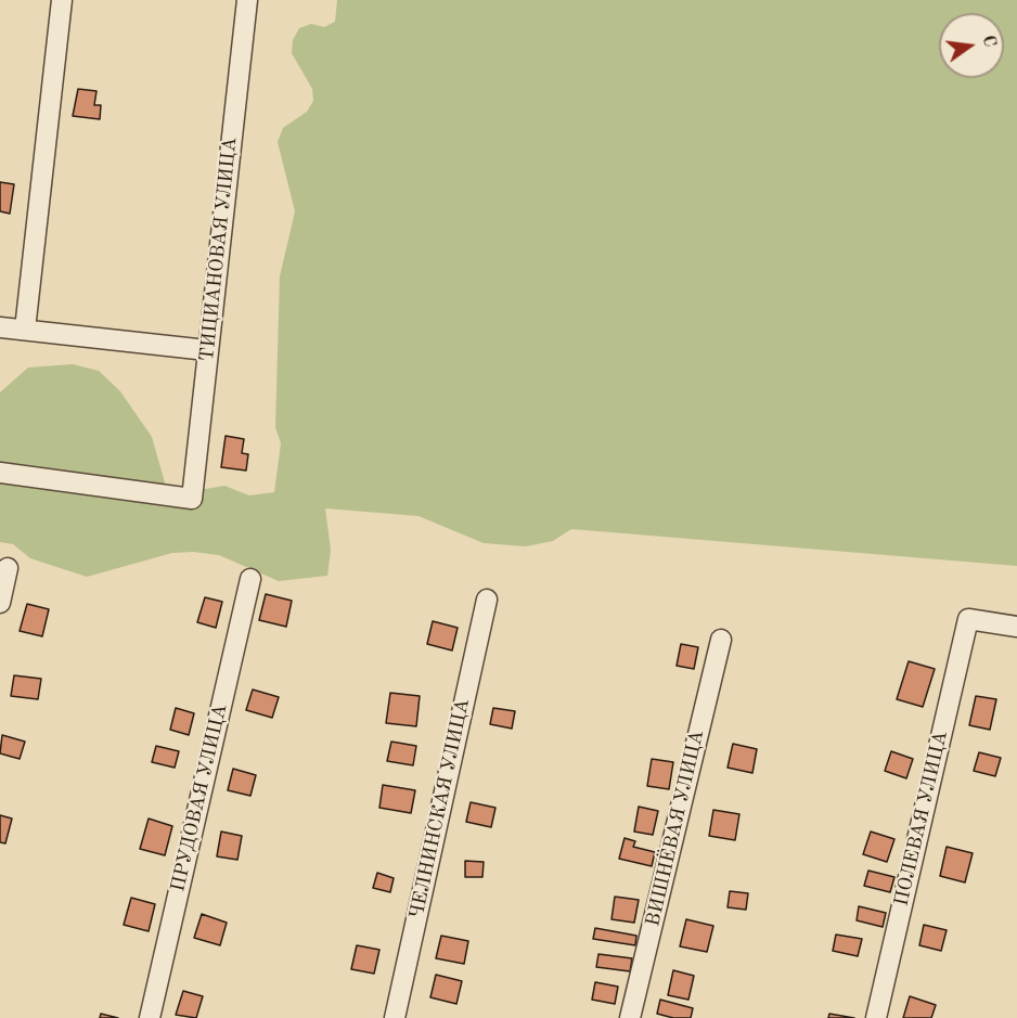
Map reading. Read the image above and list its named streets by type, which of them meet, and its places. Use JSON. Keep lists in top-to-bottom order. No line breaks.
{"streets":{"street":["ТИЦИАНОВАЯ УЛИЦА","ПРУДОВАЯ УЛИЦА","ЧЕЛНИНСКАЯ УЛИЦА","ПОЛЕВАЯ УЛИЦА","ВИШНЁВАЯ УЛИЦА"]},"north":"right"}
